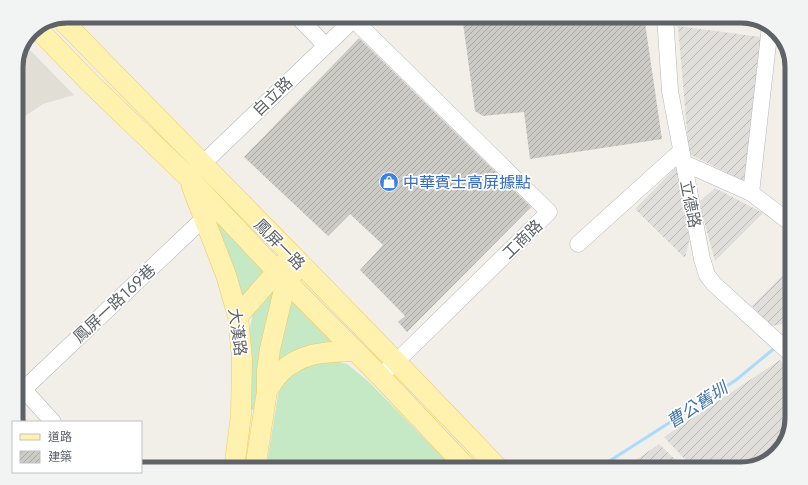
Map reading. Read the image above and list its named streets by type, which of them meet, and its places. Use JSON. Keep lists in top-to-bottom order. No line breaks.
{"streets":{"main road":["鳳屏一路","大漢路"],"street":["自立路","立德路","工商路","鳳屏一路169巷"]},"crossings":[["自立路","鳳屏一路"],["自立路","大漢路"],["工商路","鳳屏一路"],["鳳屏一路","大漢路"],["鳳屏一路169巷","大漢路"]],"water":["曹公舊圳"],"places":{"shop":["中華賓士高屏據點"]},"legend":["道路","建築"]}
